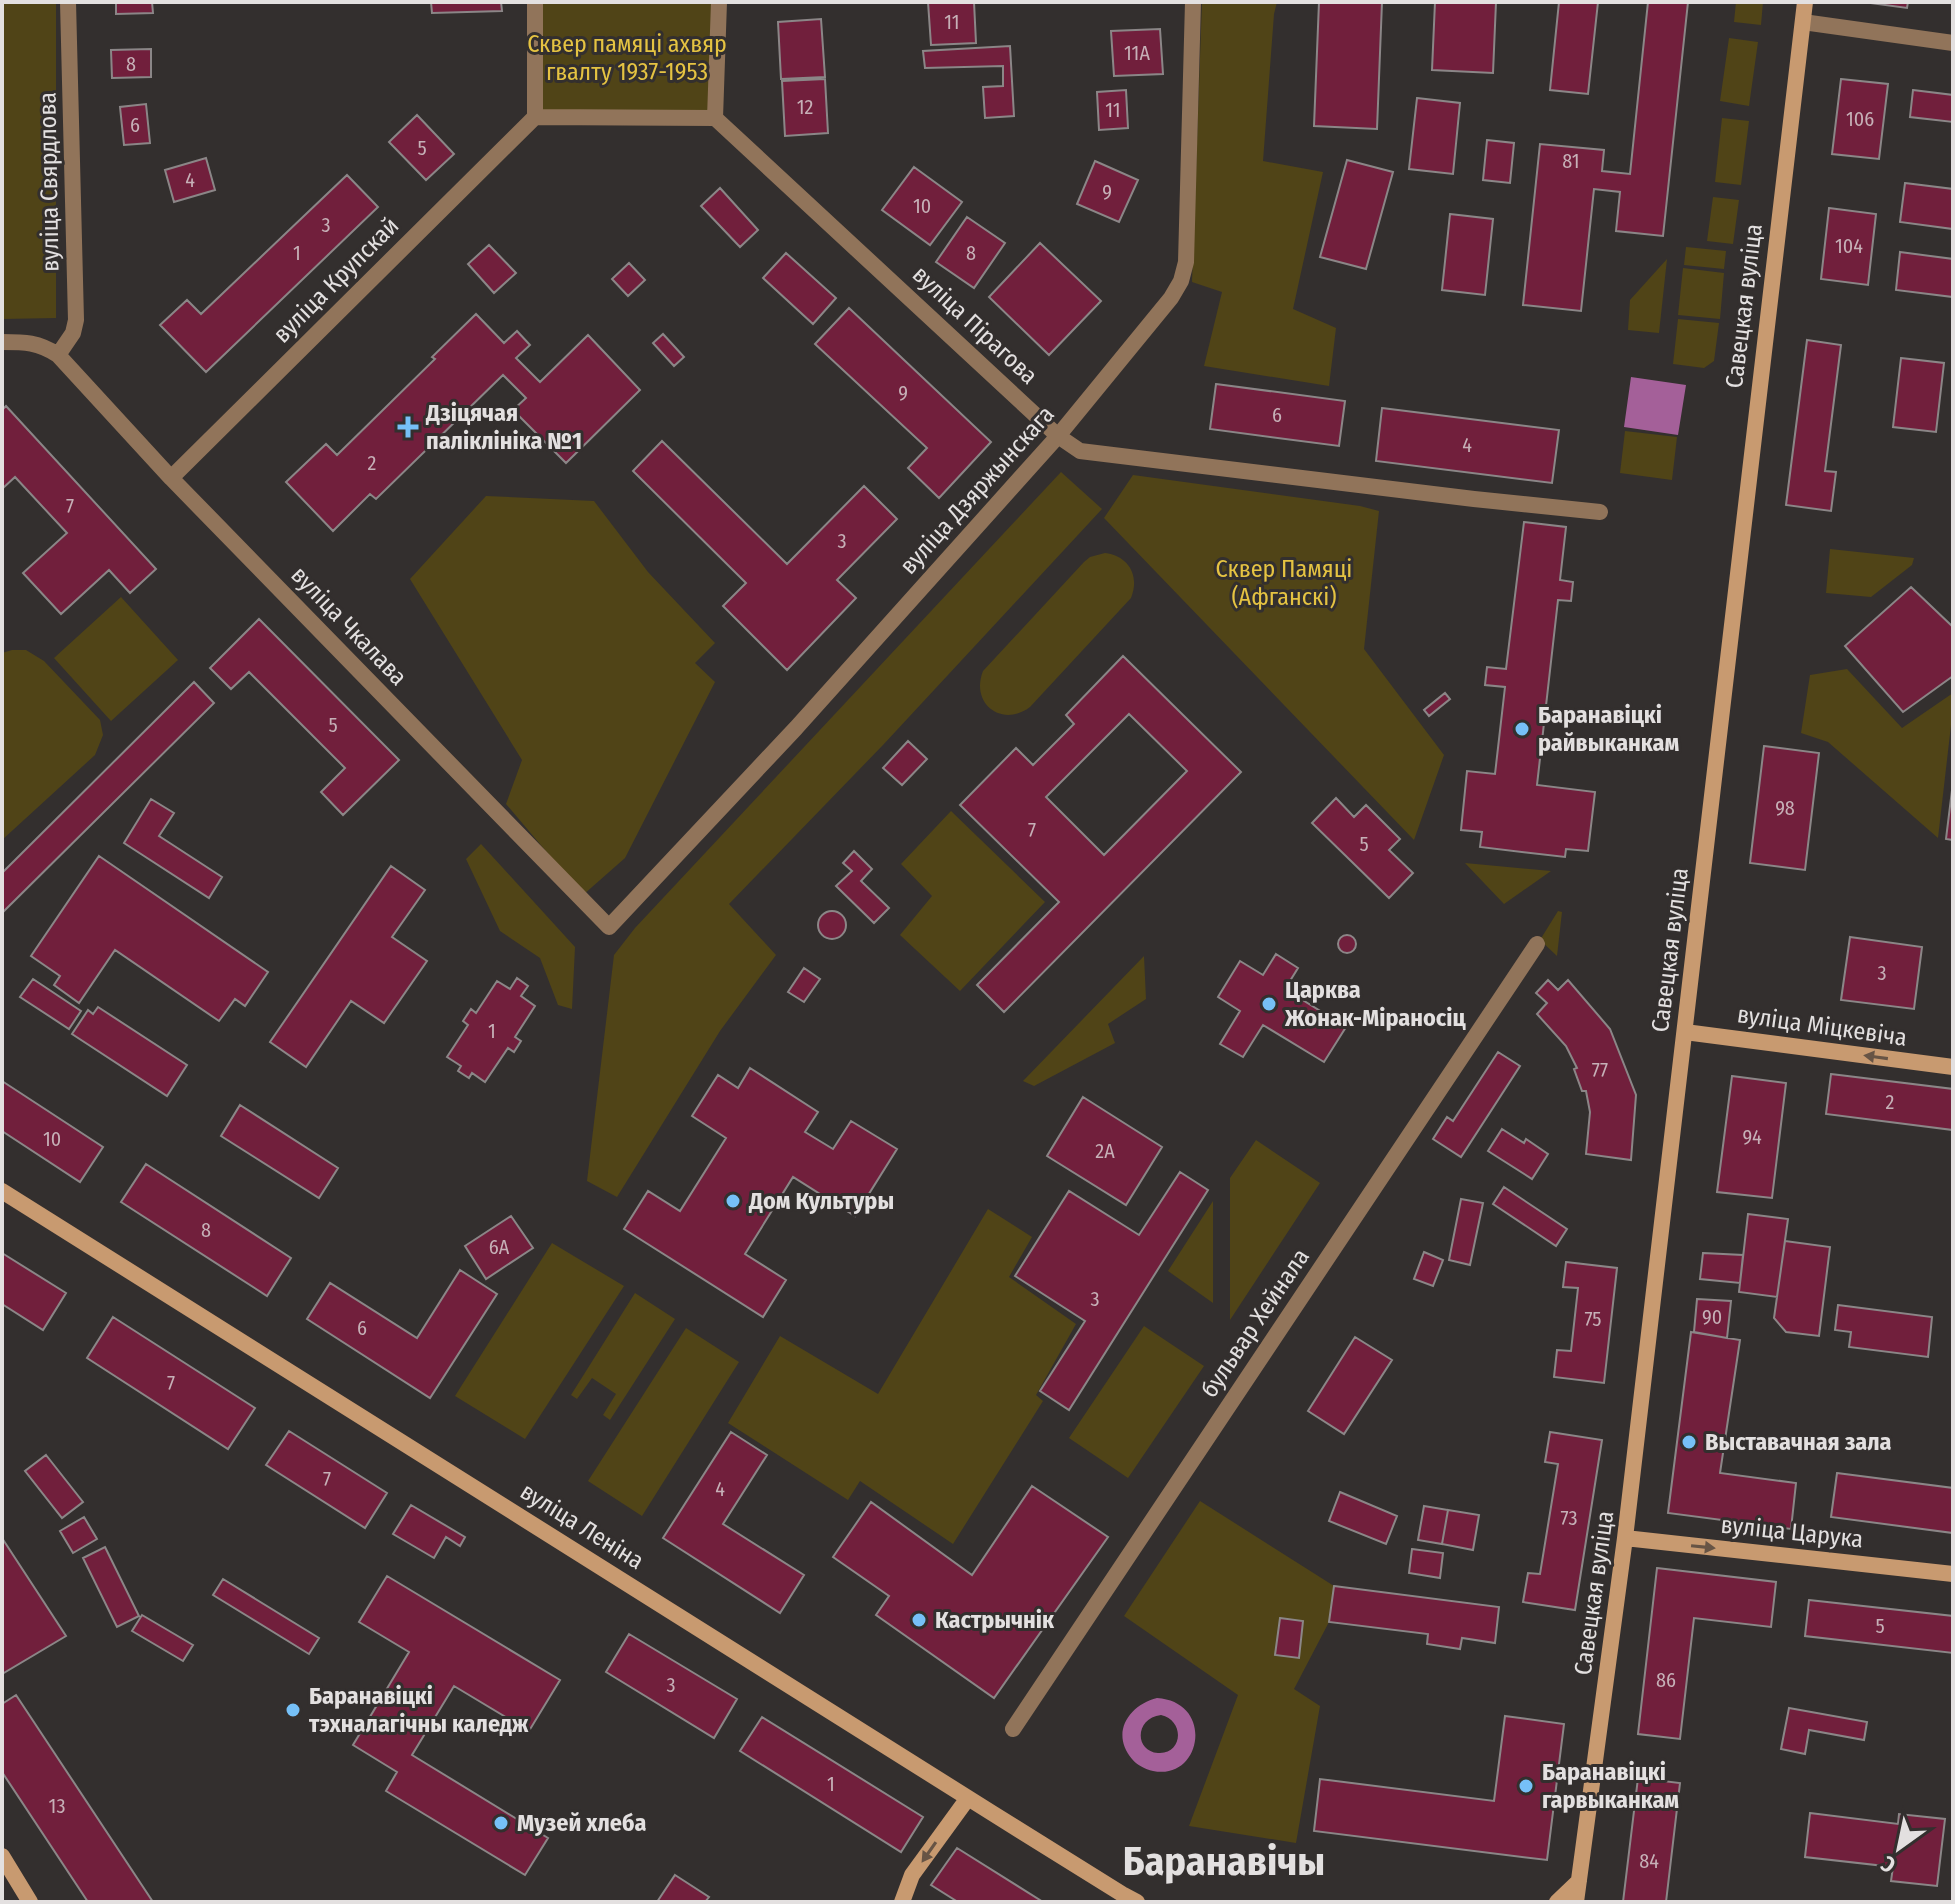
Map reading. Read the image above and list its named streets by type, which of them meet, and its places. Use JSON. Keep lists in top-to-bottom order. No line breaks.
{"streets":{"main road":["Савецкая вуліца","вуліца Міцкевіча","вуліца Леніна","вуліца Царука"],"street":["вуліца Свярдлова","вуліца Крупскай","вуліца Пірагова","вуліца Дзяржынскага","вуліца Чкалава","бульвар Хейнала"]},"crossings":[["вуліца Свярдлова","вуліца Чкалава"],["вуліца Крупскай","вуліца Чкалава"],["Савецкая вуліца","вуліца Міцкевіча"],["Савецкая вуліца","вуліца Царука"],["вуліца Пірагова","вуліца Дзяржынскага"],["вуліца Дзяржынскага","вуліца Чкалава"]],"one_way":["вуліца Міцкевіча","вуліца Царука"],"districts":["Баранавічы"],"parks":["Сквер памяці ахвяр гвалту 1937-1953","Сквер Памяці (Афганскі)"],"places":{"health":["Дзіцячая паліклініка №1"],"other":["Баранавіцкі райвыканкам","Царква Жонак-Міраносіц","Дом Культуры","Выставачная зала","Кастрычнік","Баранавіцкі тэхналагічны каледж","Баранавіцкі гарвыканкам","Музей хлеба"]},"house_numbers":["11","11А","8","12","11","106","6","5","81","4","9","10","3","104","1","8","9","6","4","2","7","3","5","98","7","5","3","1","77","2","94","10","2А","8","6А","3","90","75","6","7","7","4","73","5","86","3","1","13","84"],"north":"bottom left"}
